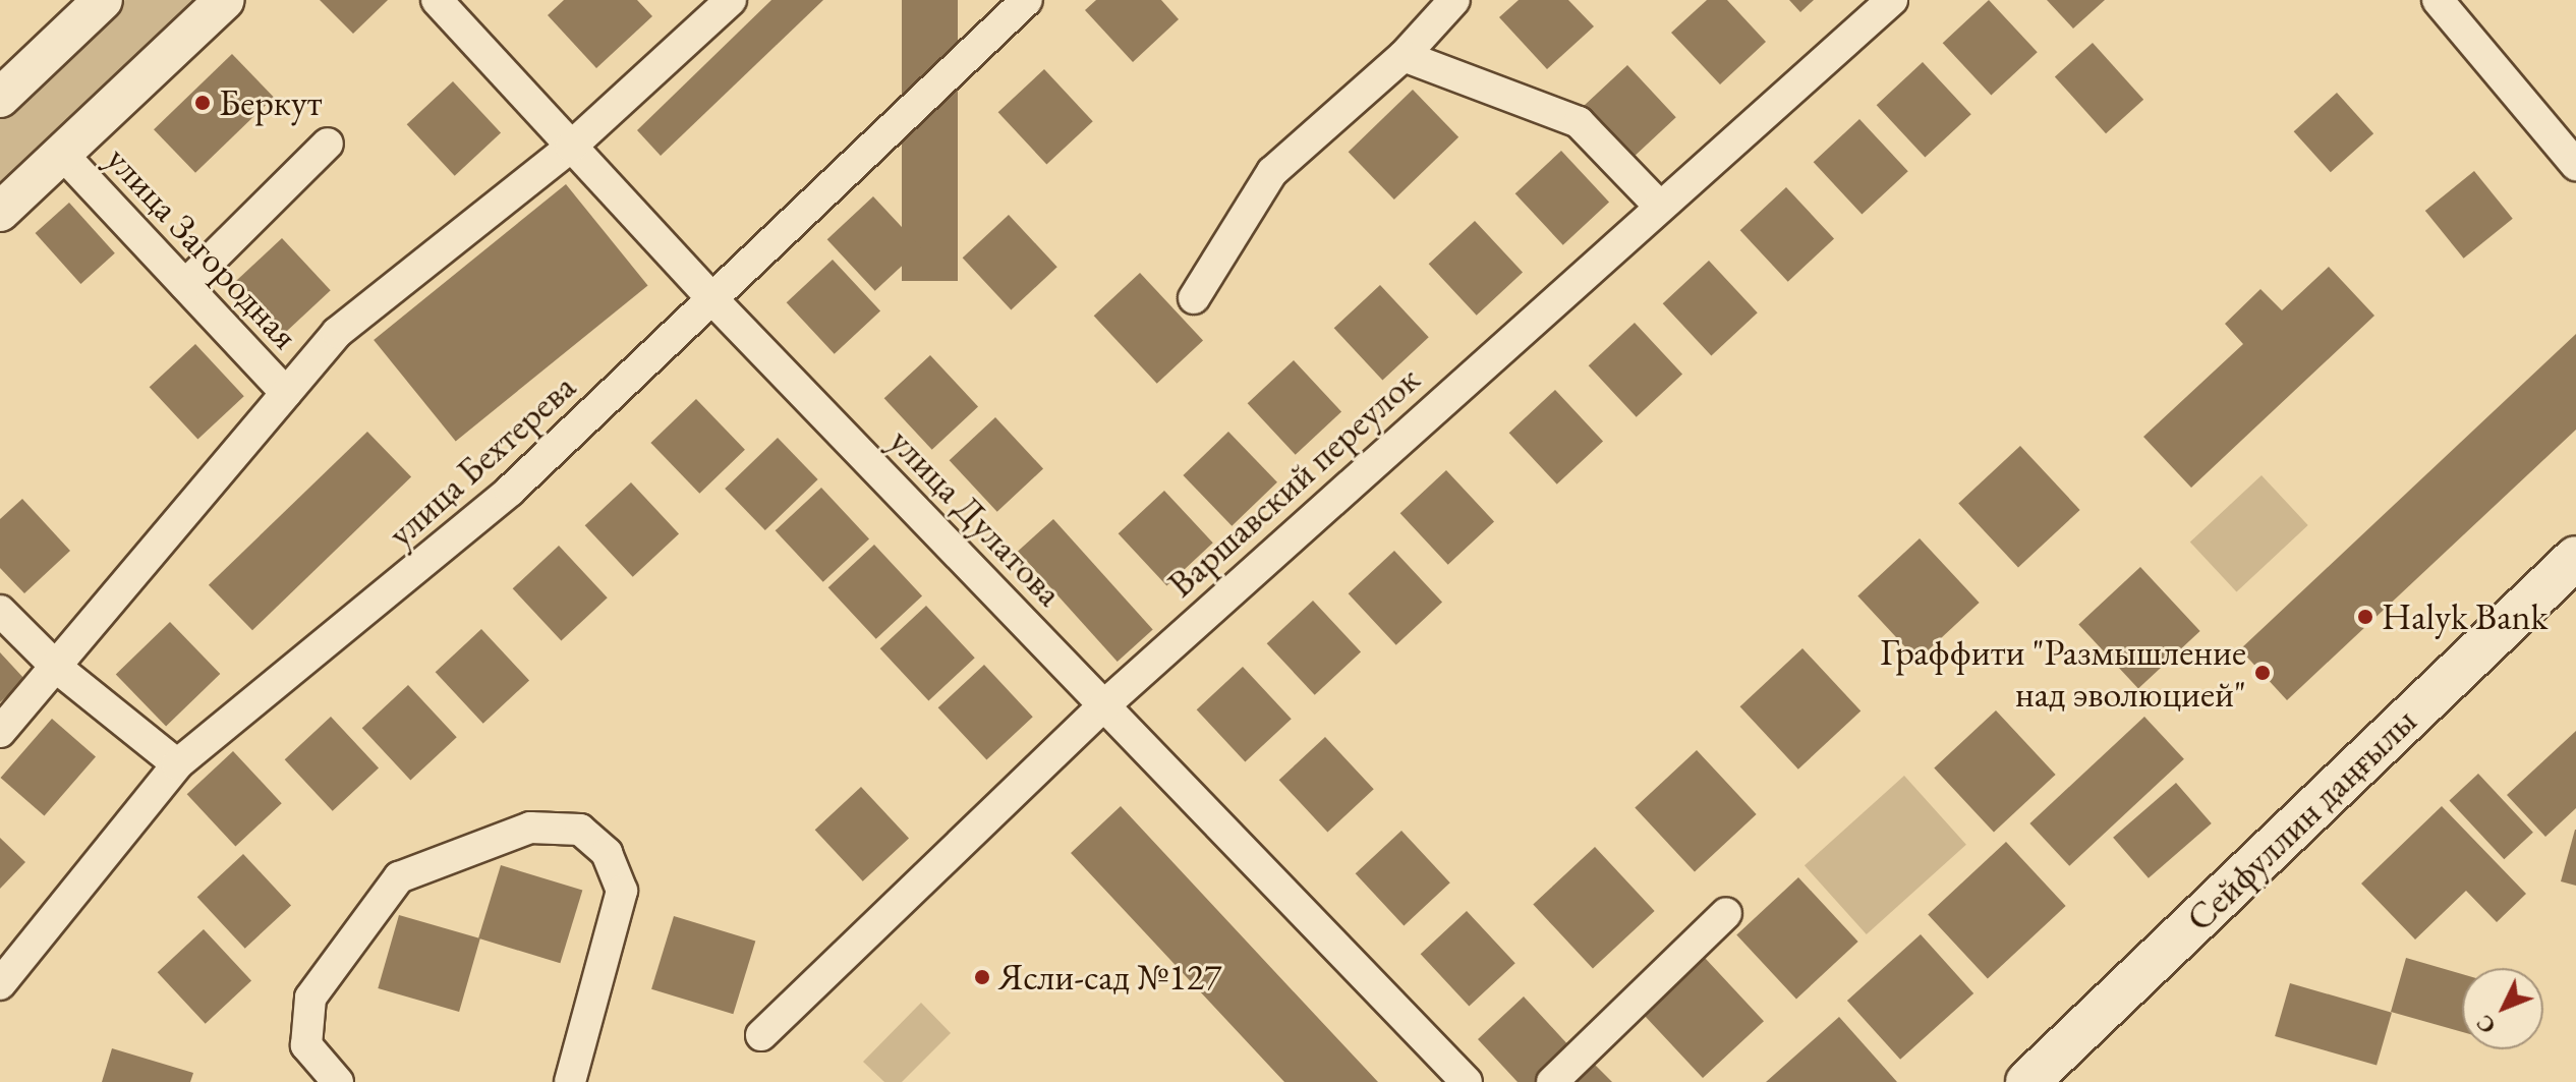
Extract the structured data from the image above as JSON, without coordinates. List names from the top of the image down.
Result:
{
  "streets": {
    "main road": ["Сейфуллин даңғылы"],
    "street": [
      "улица Загородная",
      "улица Бехтерева",
      "Варшавский переулок",
      "улица Дулатова"
    ]
  },
  "crossings": [
    ["улица Бехтерева", "улица Дулатова"],
    ["Варшавский переулок", "улица Дулатова"]
  ],
  "places": [
    "Беркут",
    "Halyk Bank",
    "Граффити \"Размышление над эволюцией\"",
    "Ясли-сад №127"
  ],
  "north": "bottom left"
}
